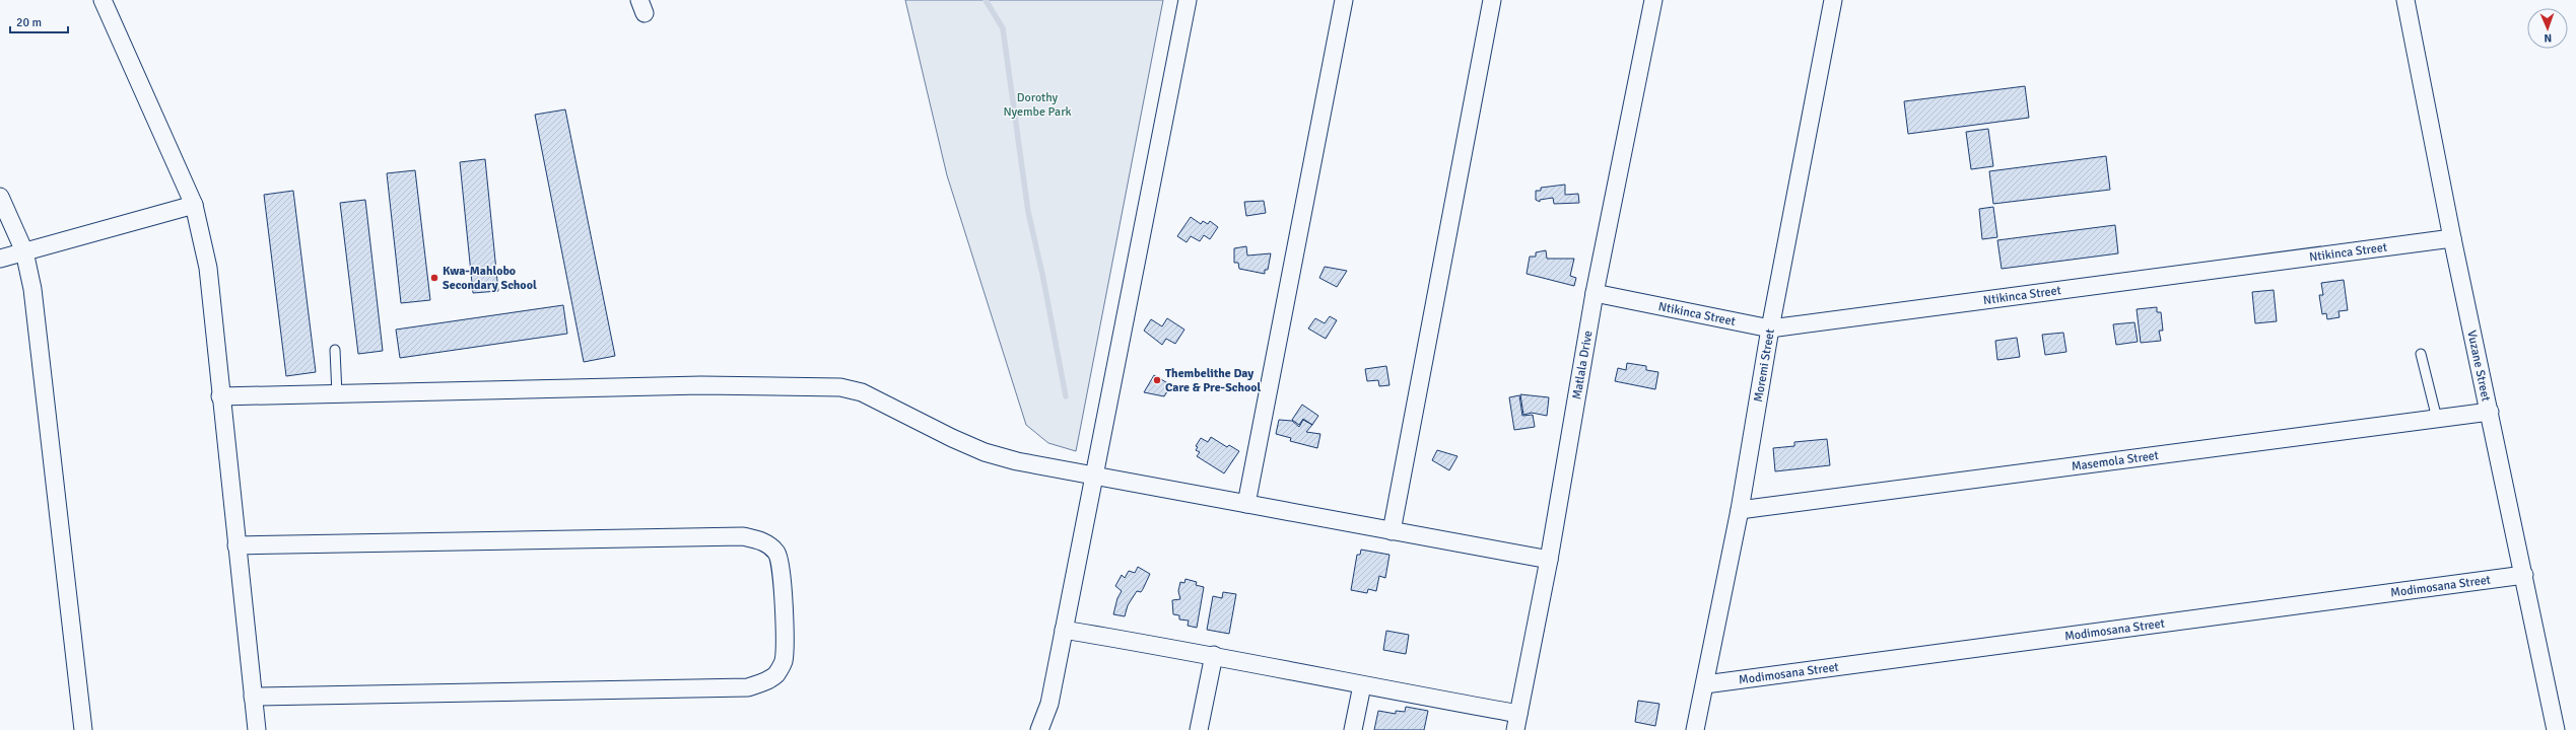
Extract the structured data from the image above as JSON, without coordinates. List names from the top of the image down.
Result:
{
  "streets": {
    "street": [
      "Ntikinca Street",
      "Matlala Drive",
      "Moremi Street",
      "Vuzane Street",
      "Masemola Street",
      "Modimosana Street"
    ]
  },
  "crossings": [
    ["Ntikinca Street", "Matlala Drive"],
    ["Ntikinca Street", "Moremi Street"],
    ["Ntikinca Street", "Vuzane Street"],
    ["Moremi Street", "Masemola Street"],
    ["Moremi Street", "Modimosana Street"],
    ["Vuzane Street", "Masemola Street"],
    ["Vuzane Street", "Modimosana Street"]
  ],
  "parks": ["Dorothy Nyembe Park"],
  "places": ["Kwa-Mahlobo Secondary School", "Thembelithe Day Care & Pre-School"],
  "scale_bar": "20 m",
  "north": "bottom"
}
